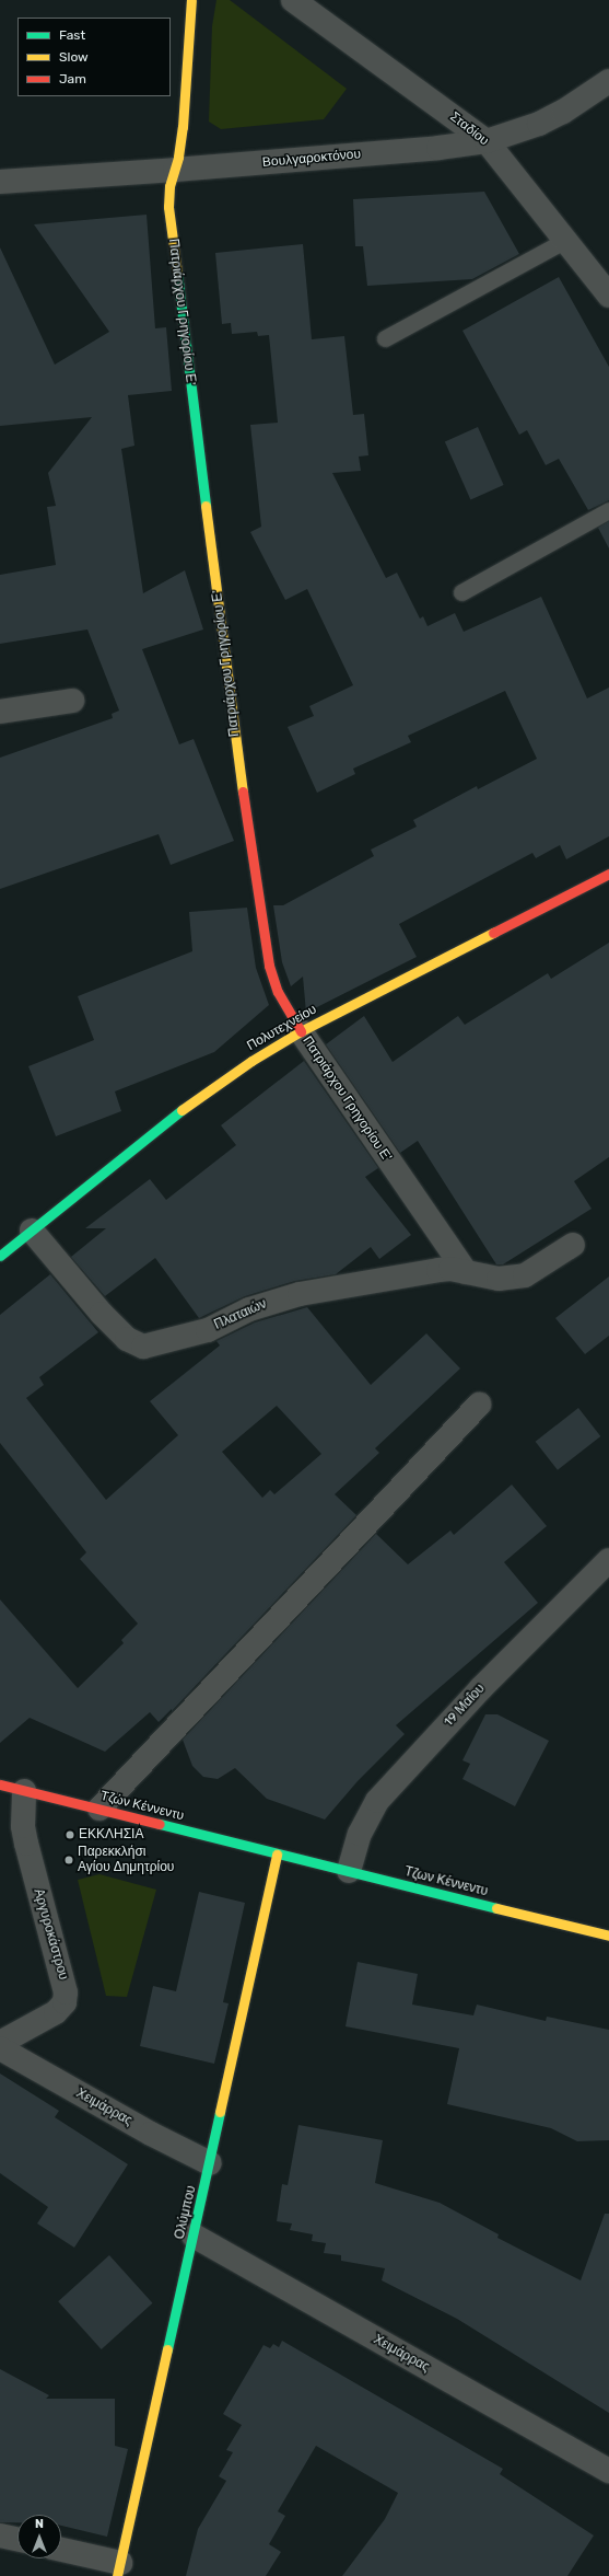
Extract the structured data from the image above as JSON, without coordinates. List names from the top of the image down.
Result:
{
  "streets": {
    "street": [
      "Σταδίου",
      "Βουλγαροκτόνου",
      "Πατριάρχου Γρηγορίου Ε'",
      "Πολυτεχνείου",
      "Πλαταιών",
      "19 Μαΐου",
      "Τζών Κέννεντυ",
      "Τζων Κέννεντυ",
      "Αργυροκάστρου",
      "Χειμάρρας",
      "Ολύμπου"
    ]
  },
  "crossings": [
    ["Σταδίου", "Βουλγαροκτόνου"],
    ["Βουλγαροκτόνου", "Πατριάρχου Γρηγορίου Ε'"],
    ["Πατριάρχου Γρηγορίου Ε'", "Πολυτεχνείου"],
    ["Πατριάρχου Γρηγορίου Ε'", "Πλαταιών"],
    ["Πολυτεχνείου", "Πλαταιών"],
    ["19 Μαΐου", "Τζων Κέννεντυ"],
    ["Τζών Κέννεντυ", "Τζων Κέννεντυ"],
    ["Τζών Κέννεντυ", "Αργυροκάστρου"],
    ["Τζών Κέννεντυ", "Ολύμπου"],
    ["Τζων Κέννεντυ", "Ολύμπου"],
    ["Χειμάρρας", "Ολύμπου"]
  ],
  "places": ["ΕΚΚΛΗΣΙΑ", "Παρεκκλήσι Αγίου Δημητρίου"],
  "legend": ["Fast", "Slow", "Jam"],
  "north": "top"
}
